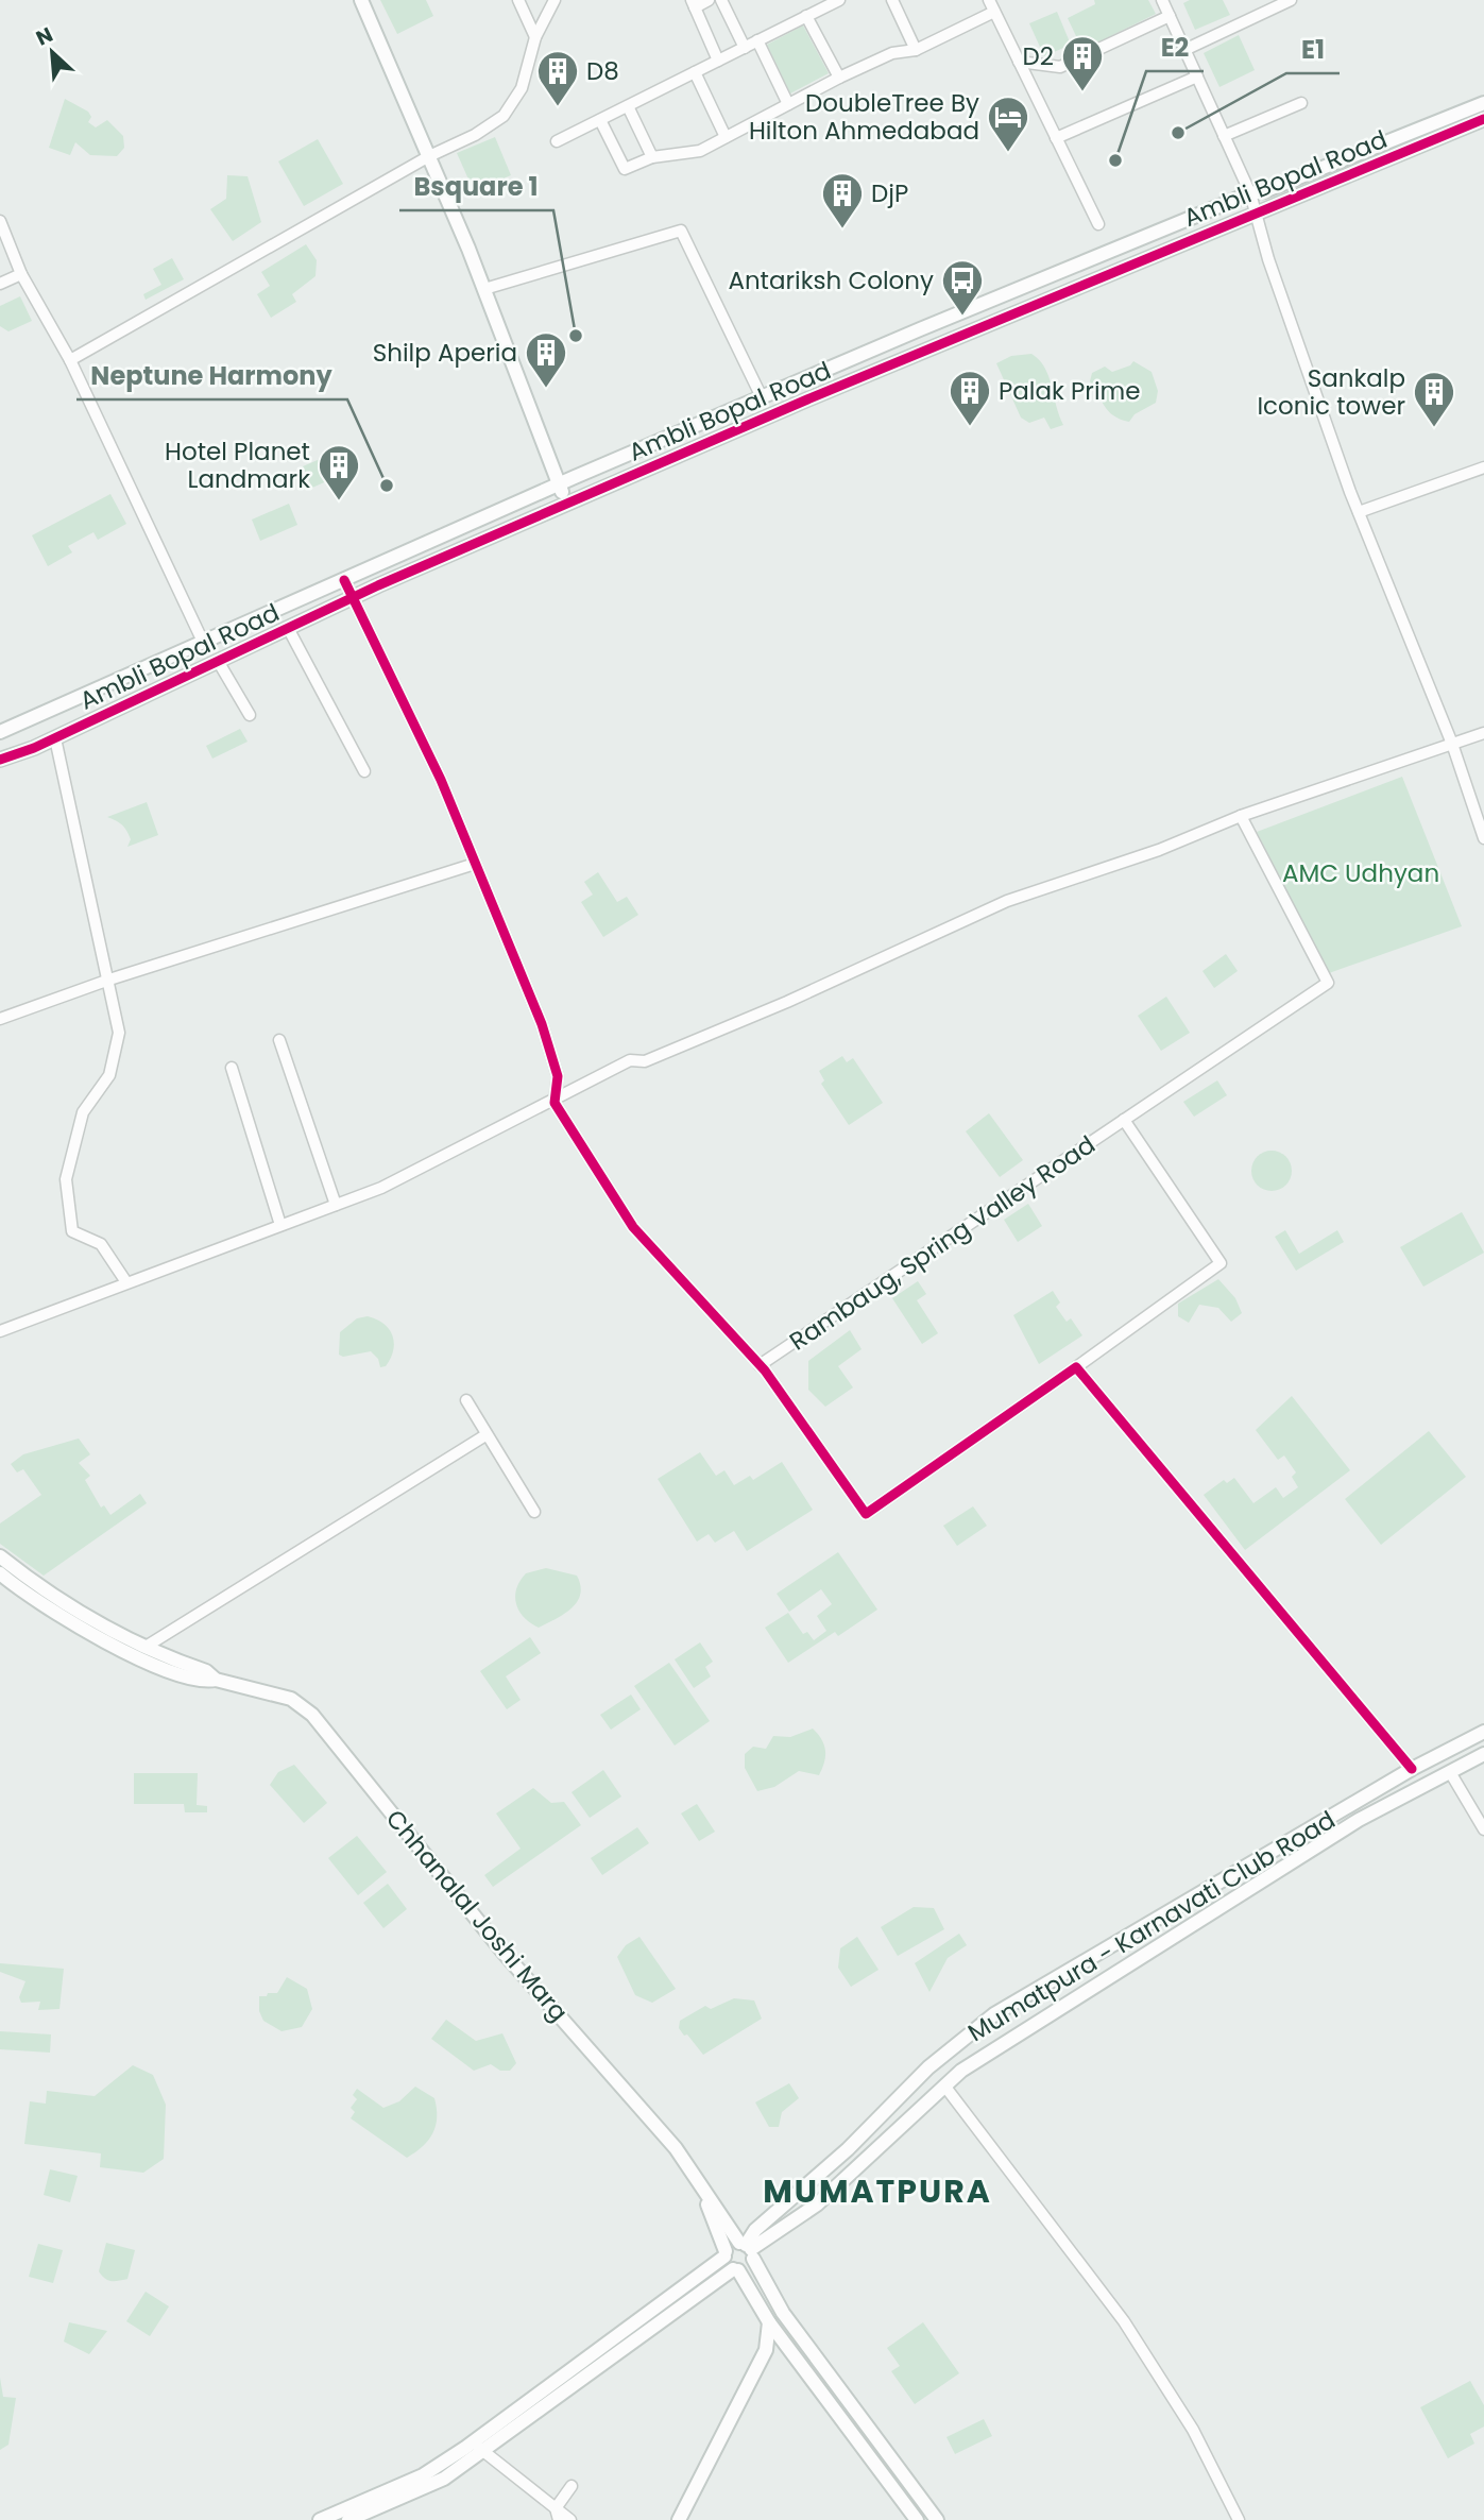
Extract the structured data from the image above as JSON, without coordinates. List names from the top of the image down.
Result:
{
  "streets": {
    "street": [
      "Ambli Bopal Road",
      "Rambaug, Spring Valley Road",
      "Chhanalal Joshi Marg",
      "Mumatpura - Karnavati Club Road"
    ]
  },
  "crossings": [
    ["Chhanalal Joshi Marg", "Mumatpura - Karnavati Club Road"]
  ],
  "districts": ["MUMATPURA"],
  "parks": ["AMC Udhyan"],
  "places": {
    "building": [
      "D2",
      "D8",
      "DjP",
      "Shilp Aperia",
      "Palak Prime",
      "Sankalp Iconic tower",
      "Hotel Planet Landmark"
    ],
    "other": [
      "E1",
      "E2",
      "Bsquare 1",
      "Neptune Harmony"
    ],
    "hotel": ["DoubleTree By Hilton Ahmedabad"],
    "bus stop": ["Antariksh Colony"]
  },
  "north": "top left"
}
